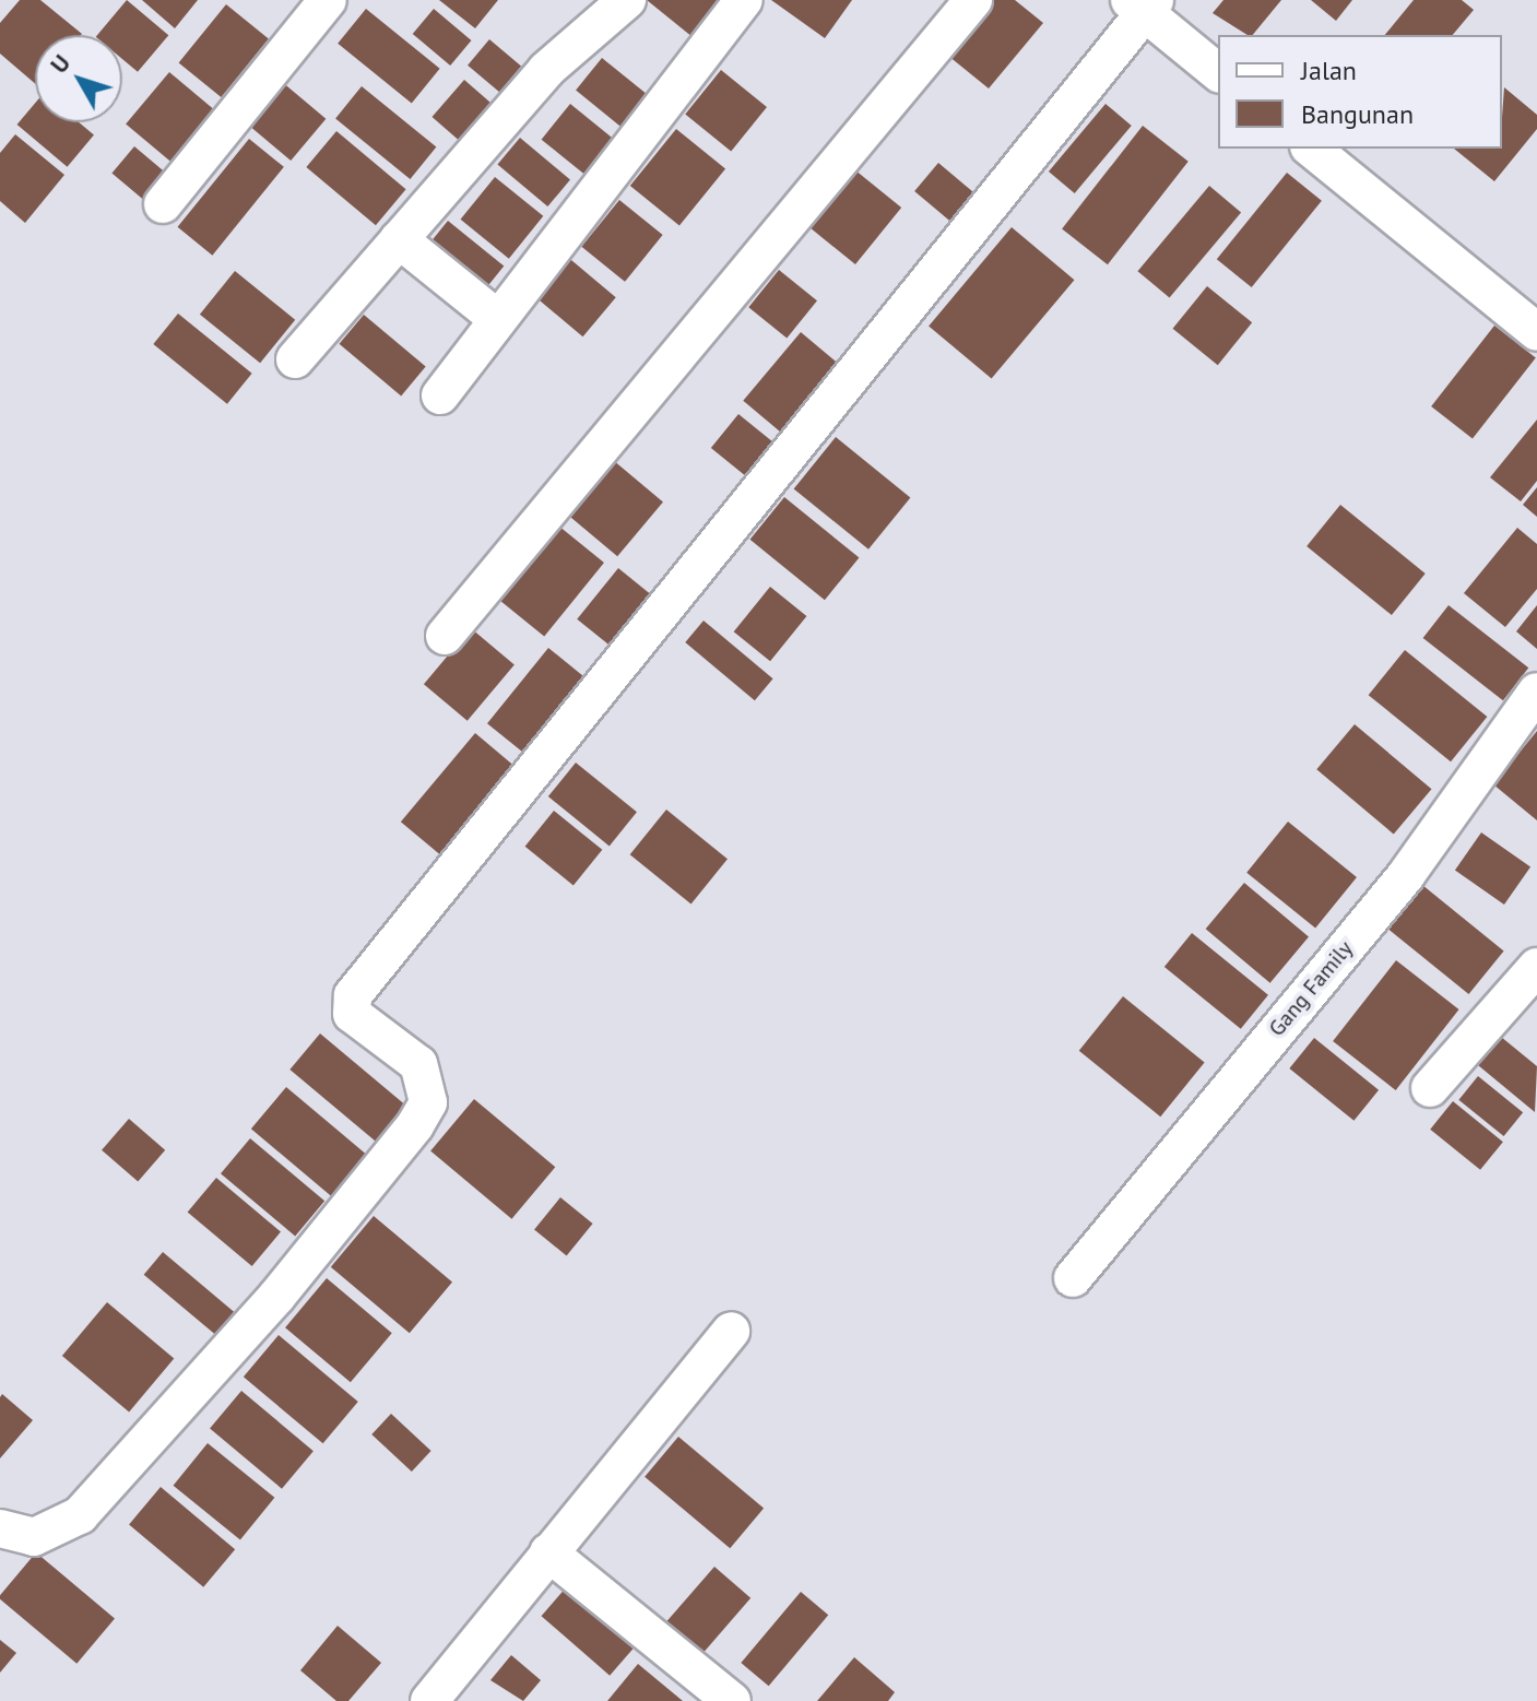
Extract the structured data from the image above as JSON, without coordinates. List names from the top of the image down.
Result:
{
  "streets": {
    "street": ["Gang Family"]
  },
  "legend": ["Jalan", "Bangunan"],
  "north": "top left"
}
